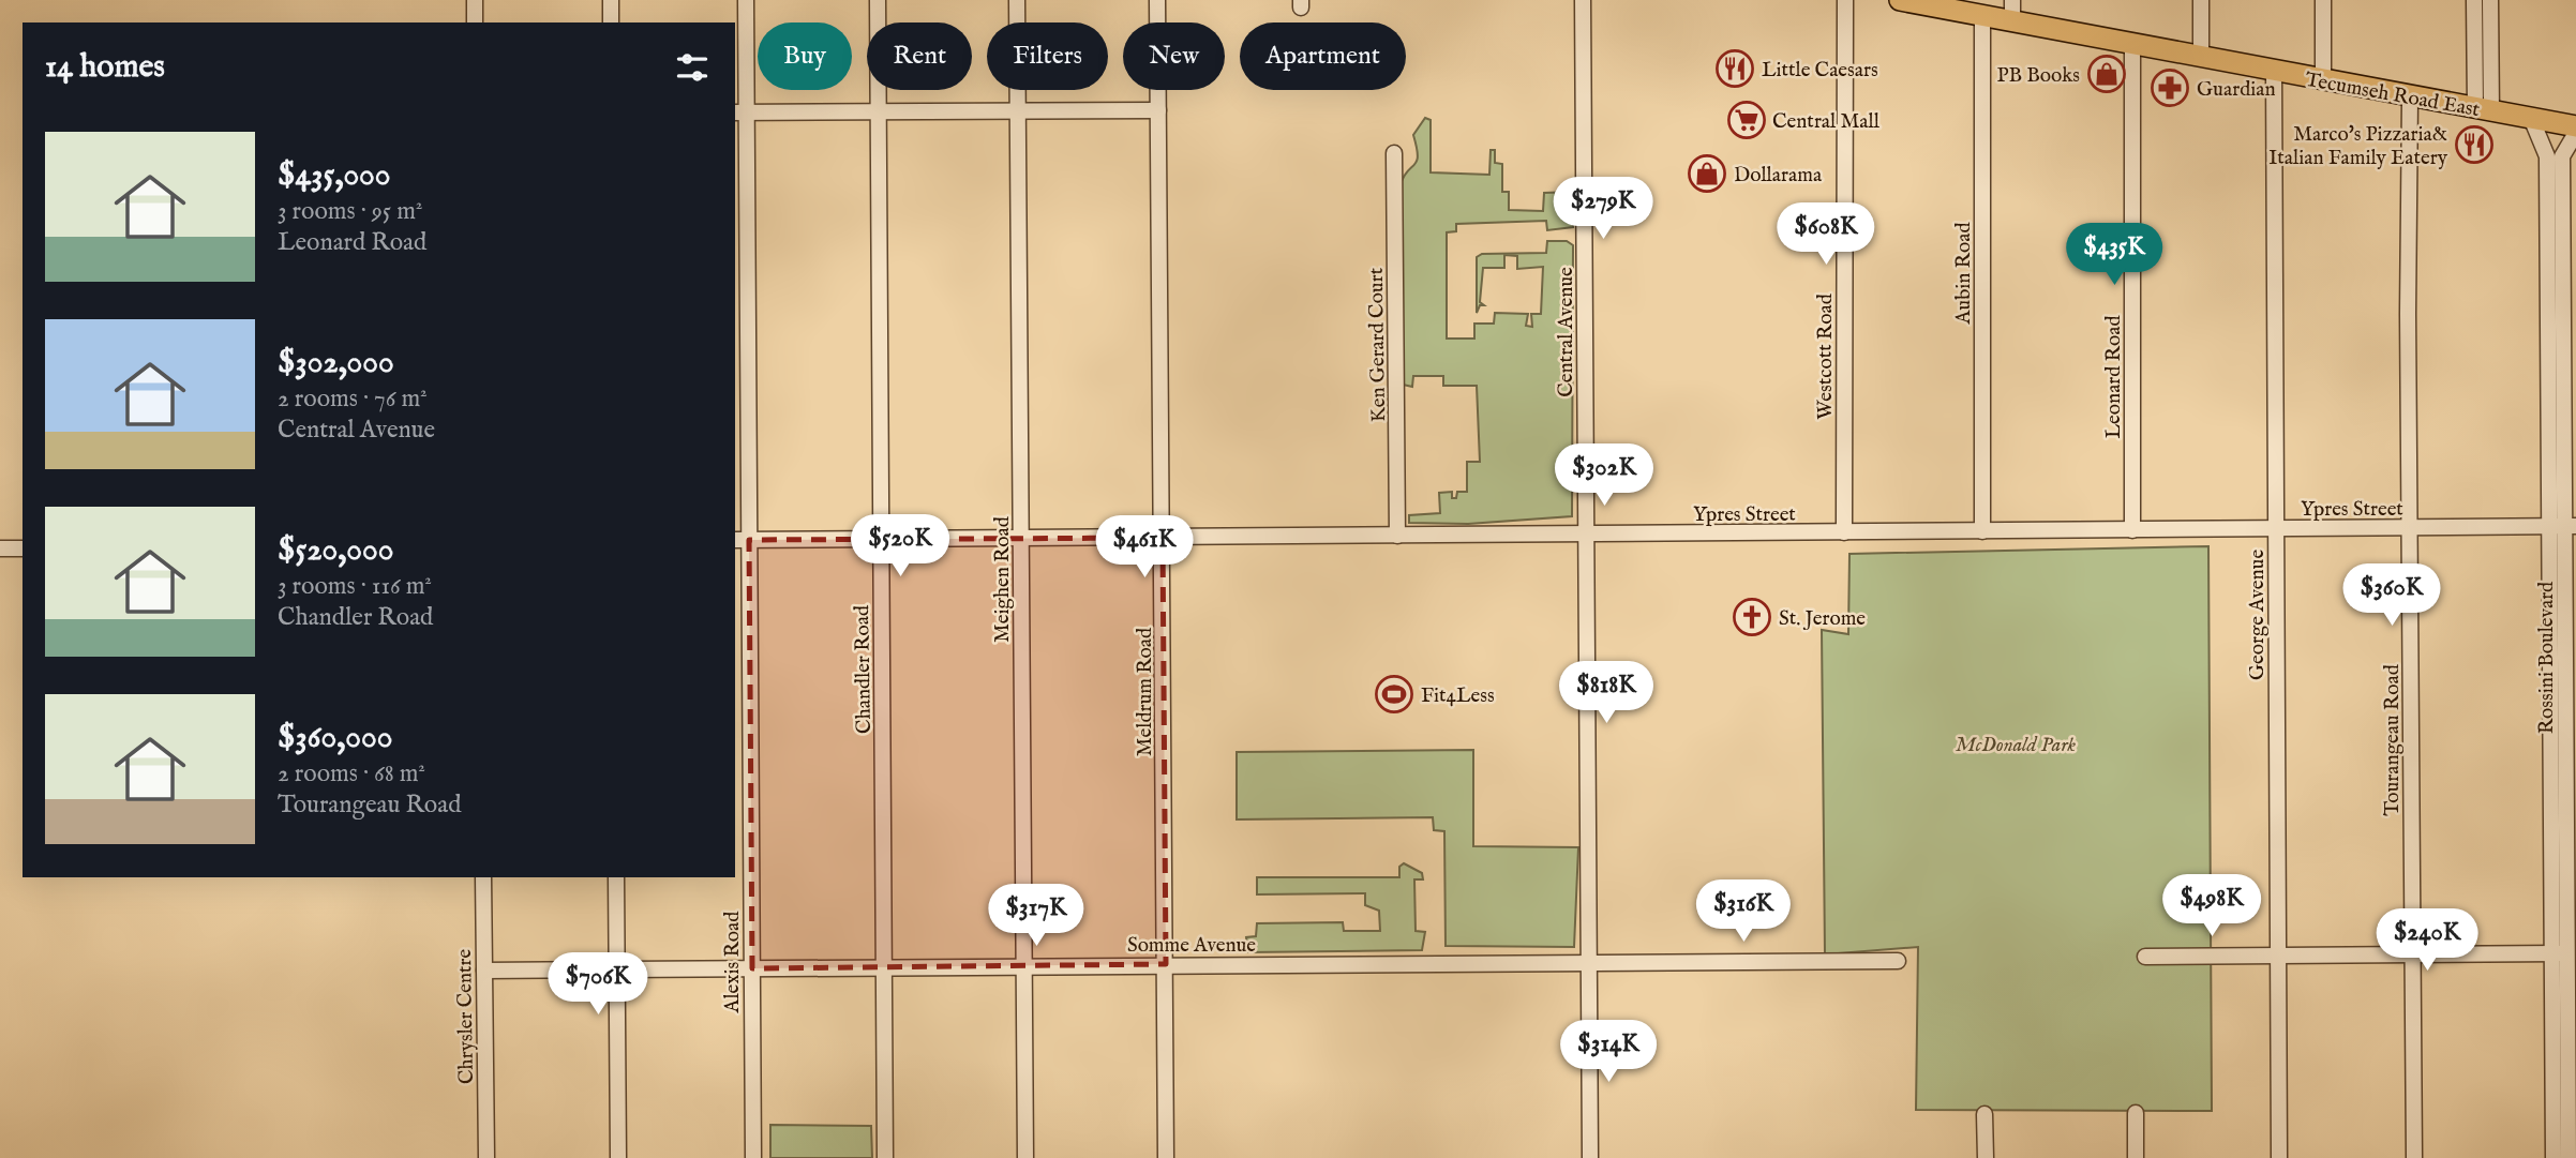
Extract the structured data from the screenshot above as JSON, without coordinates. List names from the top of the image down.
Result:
{
  "streets": {
    "main road": ["Tecumseh Road East"],
    "street": [
      "Aubin Road",
      "Central Avenue",
      "Ken Gerard Court",
      "Westcott Road",
      "Leonard Road",
      "Ypres Street",
      "Meighen Road",
      "George Avenue",
      "Rossini Boulevard",
      "Chandler Road",
      "Meldrum Road",
      "Tourangeau Road",
      "Somme Avenue",
      "Alexis Road",
      "Chrysler Centre"
    ]
  },
  "crossings": [
    ["Tecumseh Road East", "Aubin Road"],
    ["Tecumseh Road East", "Leonard Road"],
    ["Tecumseh Road East", "George Avenue"],
    ["Tecumseh Road East", "Rossini Boulevard"],
    ["Tecumseh Road East", "Tourangeau Road"],
    ["Aubin Road", "Ypres Street"],
    ["Central Avenue", "Ypres Street"],
    ["Central Avenue", "Somme Avenue"],
    ["Ken Gerard Court", "Ypres Street"],
    ["Westcott Road", "Ypres Street"],
    ["Leonard Road", "Ypres Street"],
    ["Ypres Street", "Meighen Road"],
    ["Ypres Street", "George Avenue"],
    ["Ypres Street", "Rossini Boulevard"],
    ["Ypres Street", "Chandler Road"],
    ["Ypres Street", "Meldrum Road"],
    ["Ypres Street", "Tourangeau Road"],
    ["Ypres Street", "Alexis Road"],
    ["Meighen Road", "Somme Avenue"],
    ["Chandler Road", "Somme Avenue"],
    ["Meldrum Road", "Somme Avenue"],
    ["Somme Avenue", "Alexis Road"],
    ["Somme Avenue", "Chrysler Centre"]
  ],
  "parks": ["McDonald Park"],
  "places": {
    "restaurant": ["Little Caesars", "Marco's Pizzaria& Italian Family Eatery"],
    "shop": ["PB Books", "Dollarama"],
    "pharmacy": ["Guardian"],
    "supermarket": ["Central Mall"],
    "church": ["St. Jerome"],
    "sports": ["Fit4Less"]
  },
  "page": {
    "chip": [
      "Buy",
      "Rent",
      "Filters",
      "New",
      "Apartment"
    ],
    "heading": "14 homes",
    "list": [
      {
        "name": "$435,000",
        "note": "3 rooms · 95 m² · Leonard Road"
      },
      {
        "name": "$302,000",
        "note": "2 rooms · 76 m² · Central Avenue"
      },
      {
        "name": "$520,000",
        "note": "3 rooms · 116 m² · Chandler Road"
      },
      {
        "name": "$360,000",
        "note": "2 rooms · 68 m² · Tourangeau Road"
      }
    ],
    "price": [
      "$279K",
      "$608K",
      "$435K",
      "$302K",
      "$520K",
      "$461K",
      "$360K",
      "$818K",
      "$498K",
      "$316K",
      "$317K",
      "$240K",
      "$706K",
      "$314K"
    ]
  }
}
